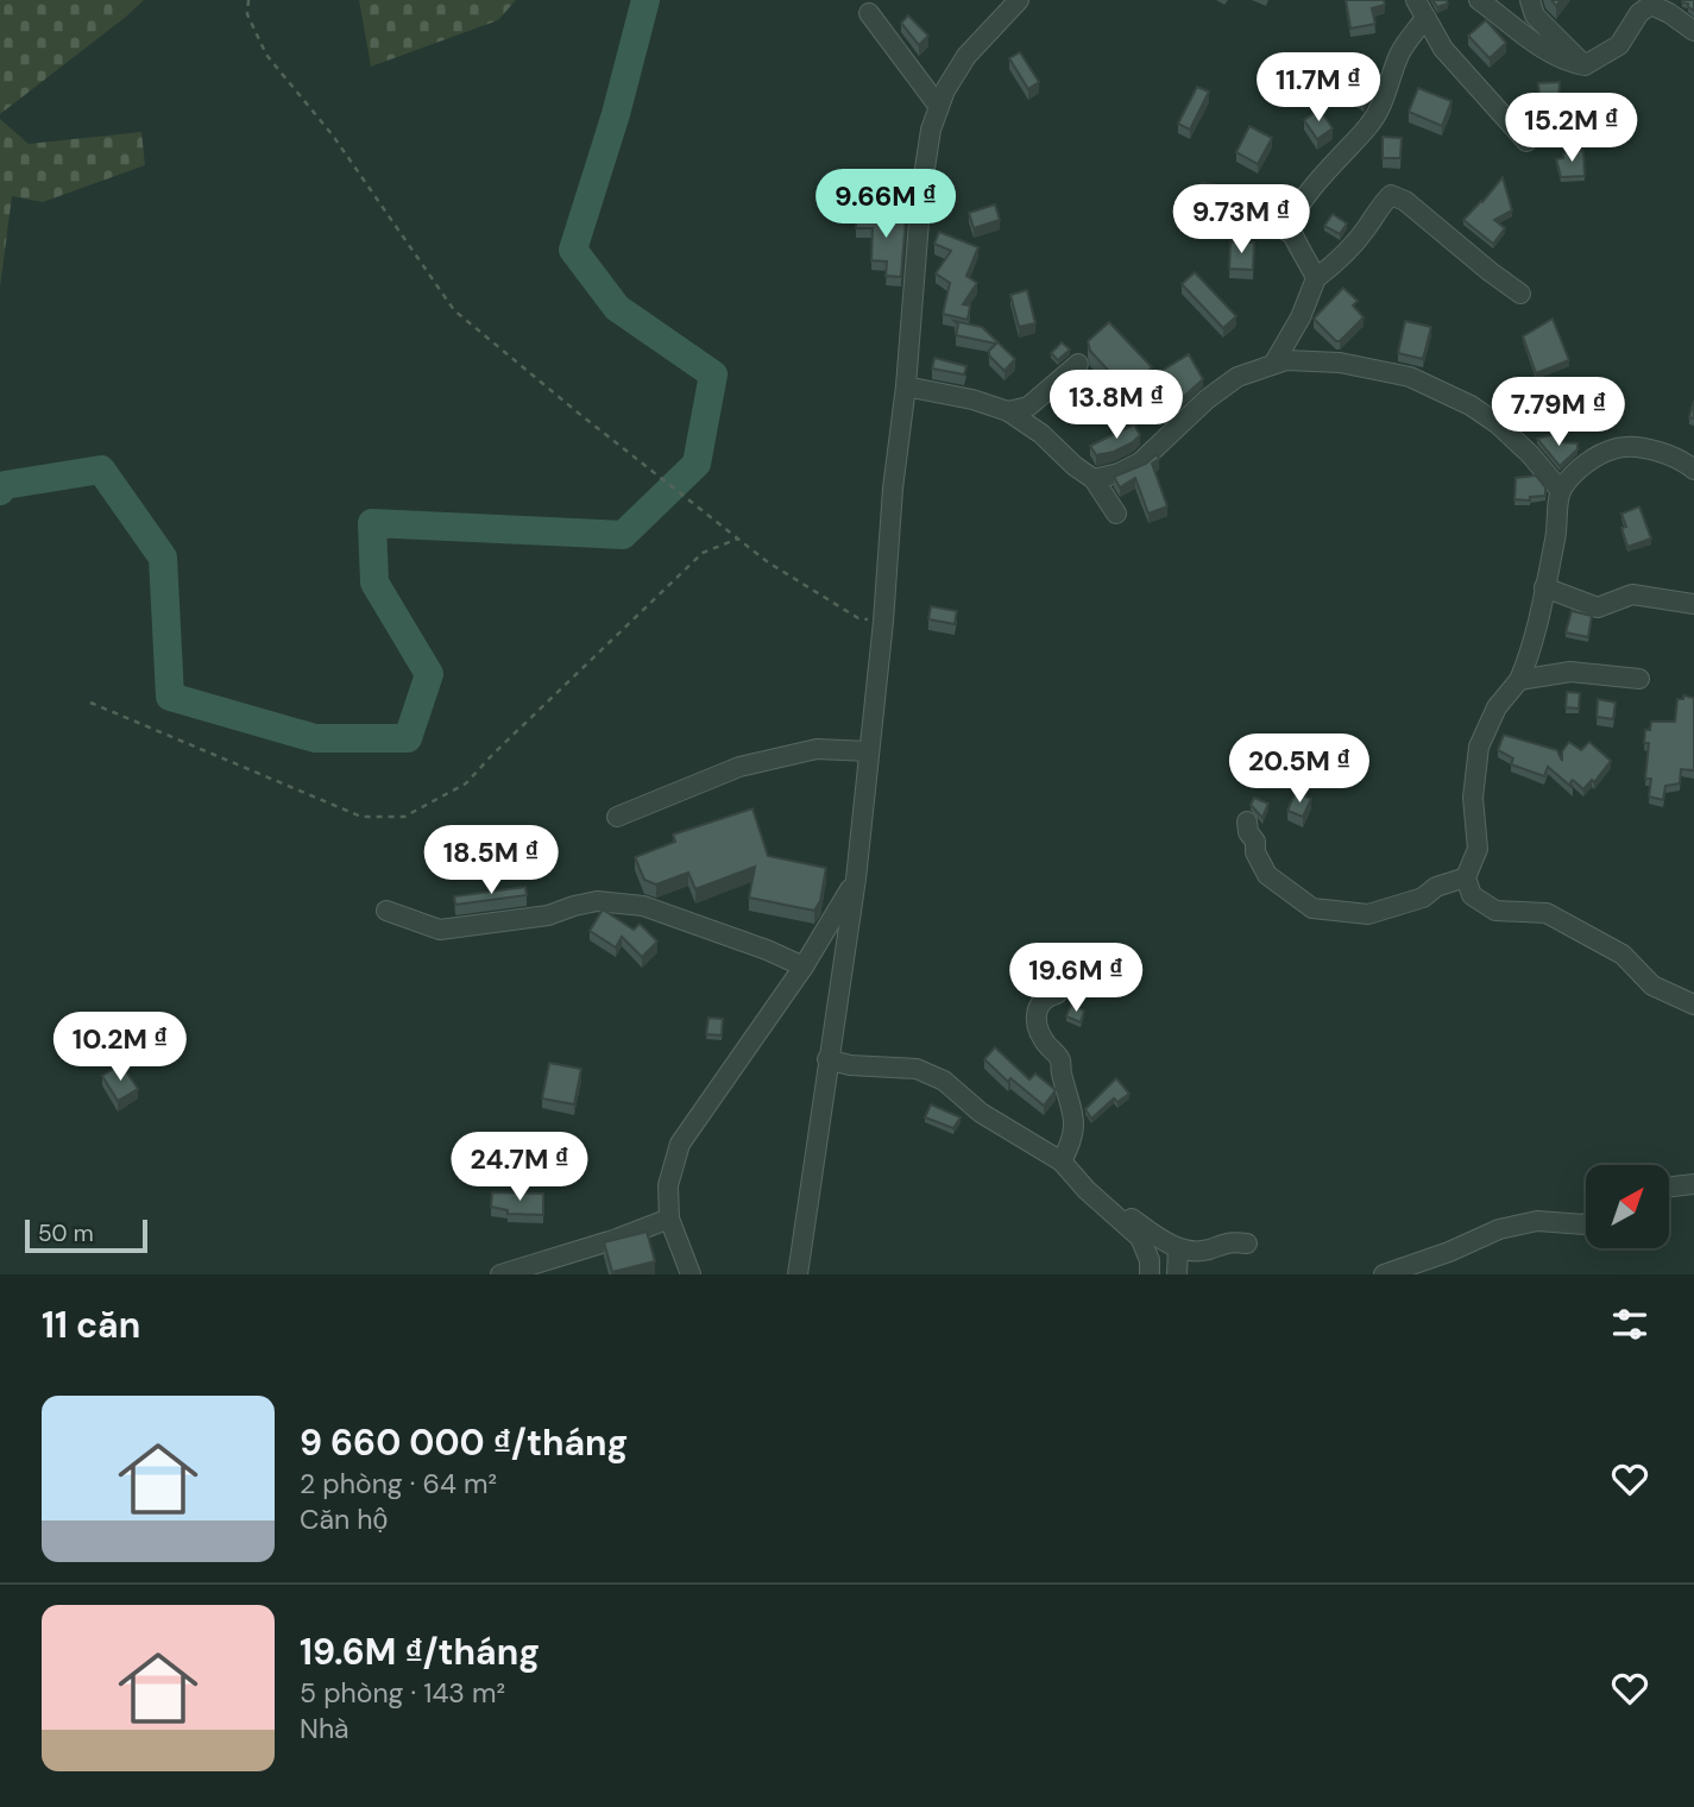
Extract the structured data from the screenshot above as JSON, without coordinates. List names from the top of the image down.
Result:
{
  "scale_bar": "50 m",
  "north": "top right",
  "page": {
    "price": [
      "11.7M ₫",
      "15.2M ₫",
      "9.66M ₫",
      "9.73M ₫",
      "13.8M ₫",
      "7.79M ₫",
      "20.5M ₫",
      "18.5M ₫",
      "19.6M ₫",
      "10.2M ₫",
      "24.7M ₫"
    ],
    "scale": "50 m",
    "heading": "11 căn",
    "list": [
      {
        "name": "9 660 000 ₫/tháng",
        "note": "2 phòng · 64 m² · Căn hộ"
      },
      {
        "name": "19.6M ₫/tháng",
        "note": "5 phòng · 143 m² · Nhà"
      }
    ]
  }
}
